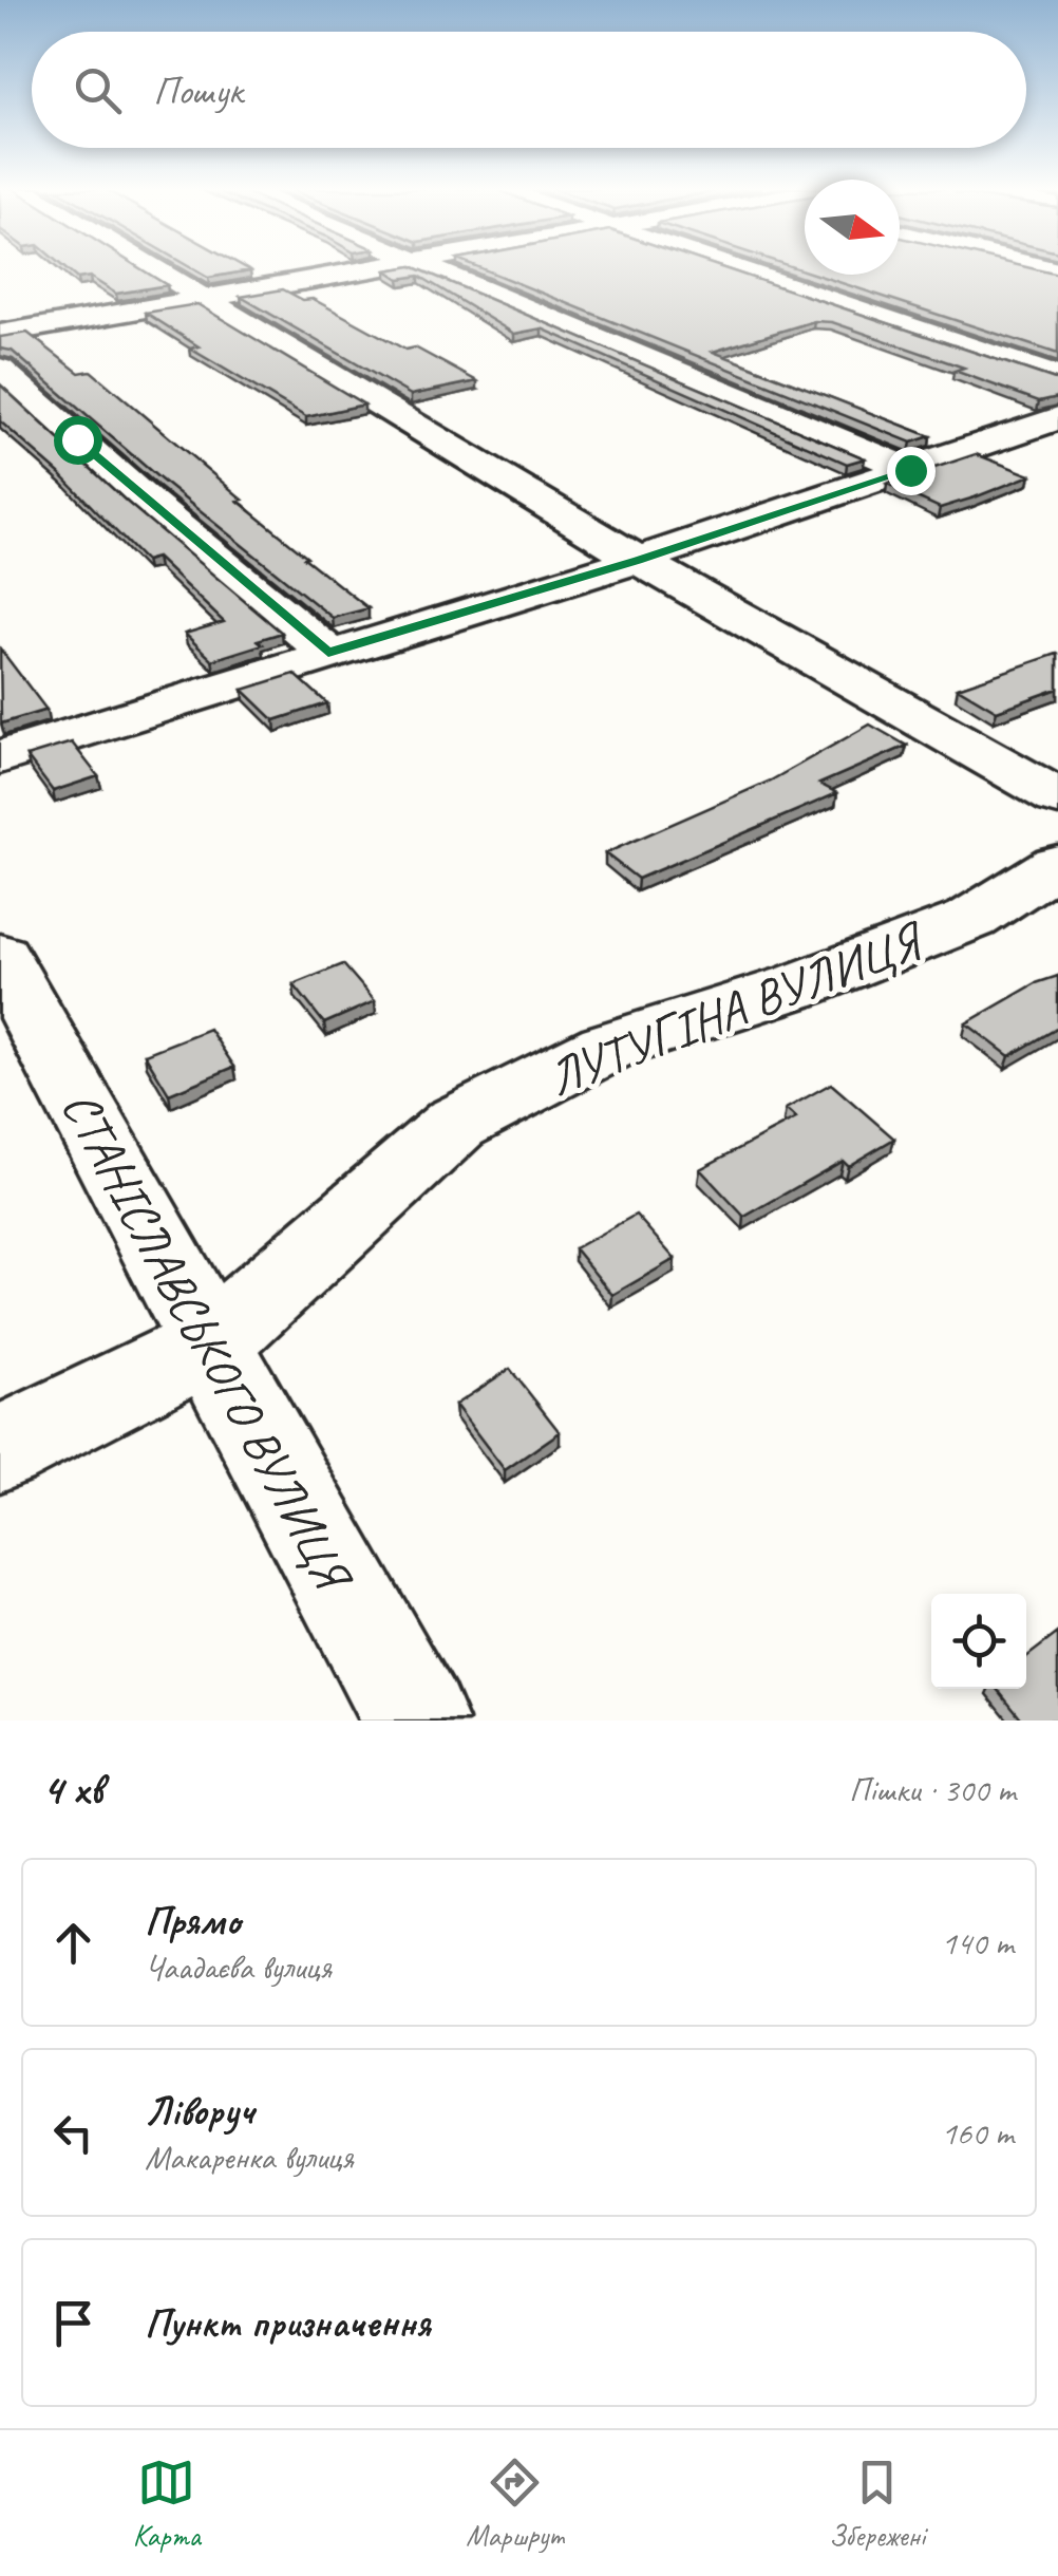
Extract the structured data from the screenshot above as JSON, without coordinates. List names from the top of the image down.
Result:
{
  "streets": {
    "street": ["ЛУТУГІНА ВУЛИЦЯ", "СТАНІСЛАВСЬКОГО ВУЛИЦЯ"]
  },
  "crossings": [
    ["ЛУТУГІНА ВУЛИЦЯ", "СТАНІСЛАВСЬКОГО ВУЛИЦЯ"]
  ],
  "north": "right",
  "page": {
    "search": "Пошук",
    "heading": ["4 хв", "Пішки · 300 m"],
    "list": [
      ["Прямо", "Чаадаєва вулиця", "140 m"],
      ["Ліворуч", "Макаренка вулиця", "160 m"],
      "Пункт призначення"
    ],
    "nav": ["Карта", "Маршрут", "Збережені"]
  }
}
